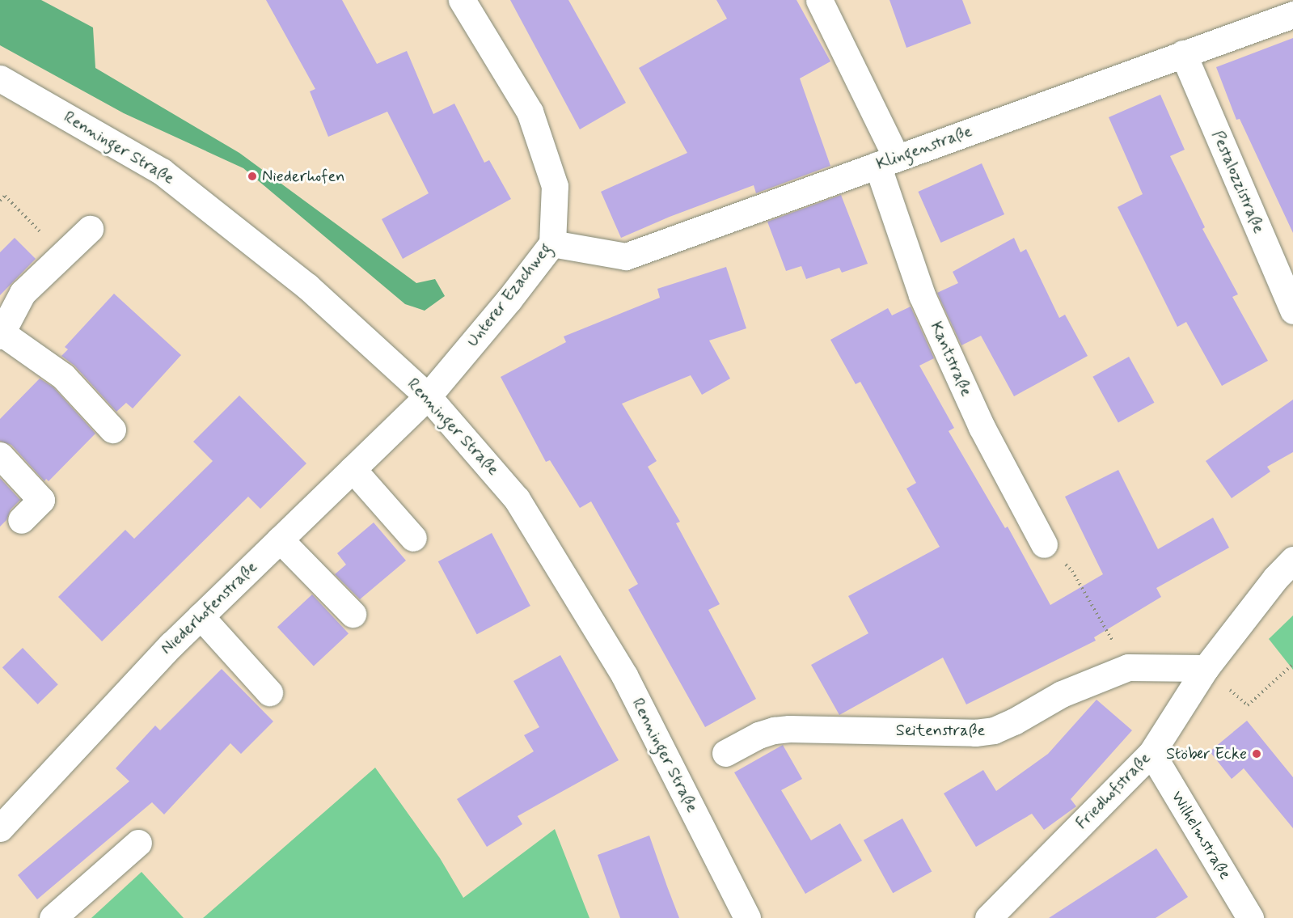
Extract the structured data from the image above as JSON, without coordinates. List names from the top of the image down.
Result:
{
  "streets": {
    "street": [
      "Renninger Straße",
      "Klingenstraße",
      "Pestalozzistraße",
      "Unterer Ezachweg",
      "Kantstraße",
      "Niederhofenstraße",
      "Seitenstraße",
      "Friedhofstraße",
      "Wilhelmstraße"
    ]
  },
  "crossings": [
    ["Renninger Straße", "Unterer Ezachweg"],
    ["Renninger Straße", "Niederhofenstraße"],
    ["Klingenstraße", "Pestalozzistraße"],
    ["Klingenstraße", "Unterer Ezachweg"],
    ["Klingenstraße", "Kantstraße"],
    ["Unterer Ezachweg", "Niederhofenstraße"],
    ["Seitenstraße", "Friedhofstraße"],
    ["Friedhofstraße", "Wilhelmstraße"]
  ],
  "places": ["Niederhofen", "Stöber Ecke"]
}
